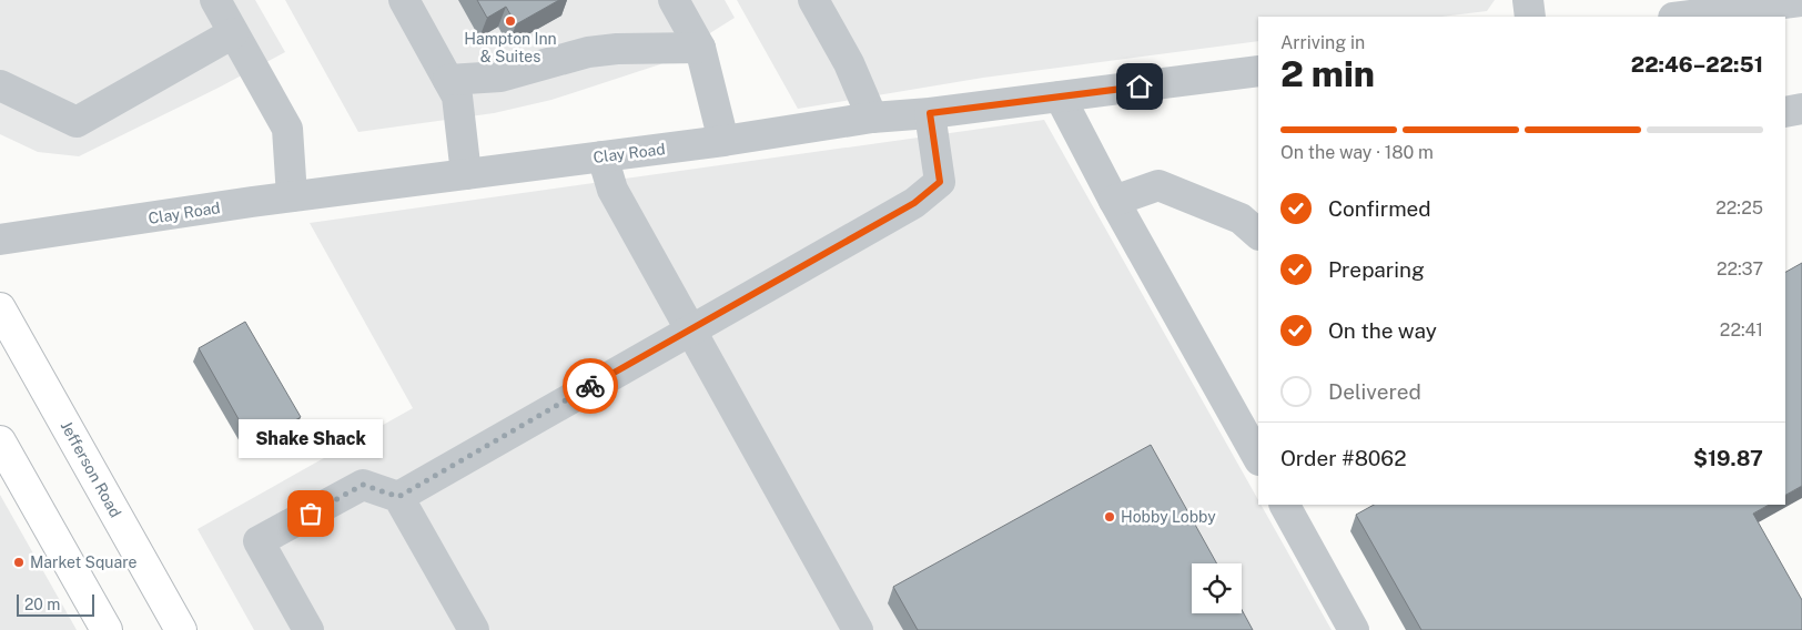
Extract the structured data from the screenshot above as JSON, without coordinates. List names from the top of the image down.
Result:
{
  "streets": {
    "main road": ["Jefferson Road"],
    "street": ["Clay Road"]
  },
  "places": [
    "Hampton Inn & Suites",
    "Shake Shack",
    "Hobby Lobby",
    "Market Square"
  ],
  "scale_bar": "20 m",
  "page": {
    "heading": ["2 min", "Arriving in", "22:46–22:51"],
    "panel": ["Order #8062", "$19.87"],
    "bar": "On the way · 180 m",
    "list": [
      ["Confirmed", "22:25"],
      ["Preparing", "22:37"],
      ["On the way", "22:41"],
      "Delivered"
    ],
    "bubble": "Shake Shack",
    "scale": "20 m"
  }
}
